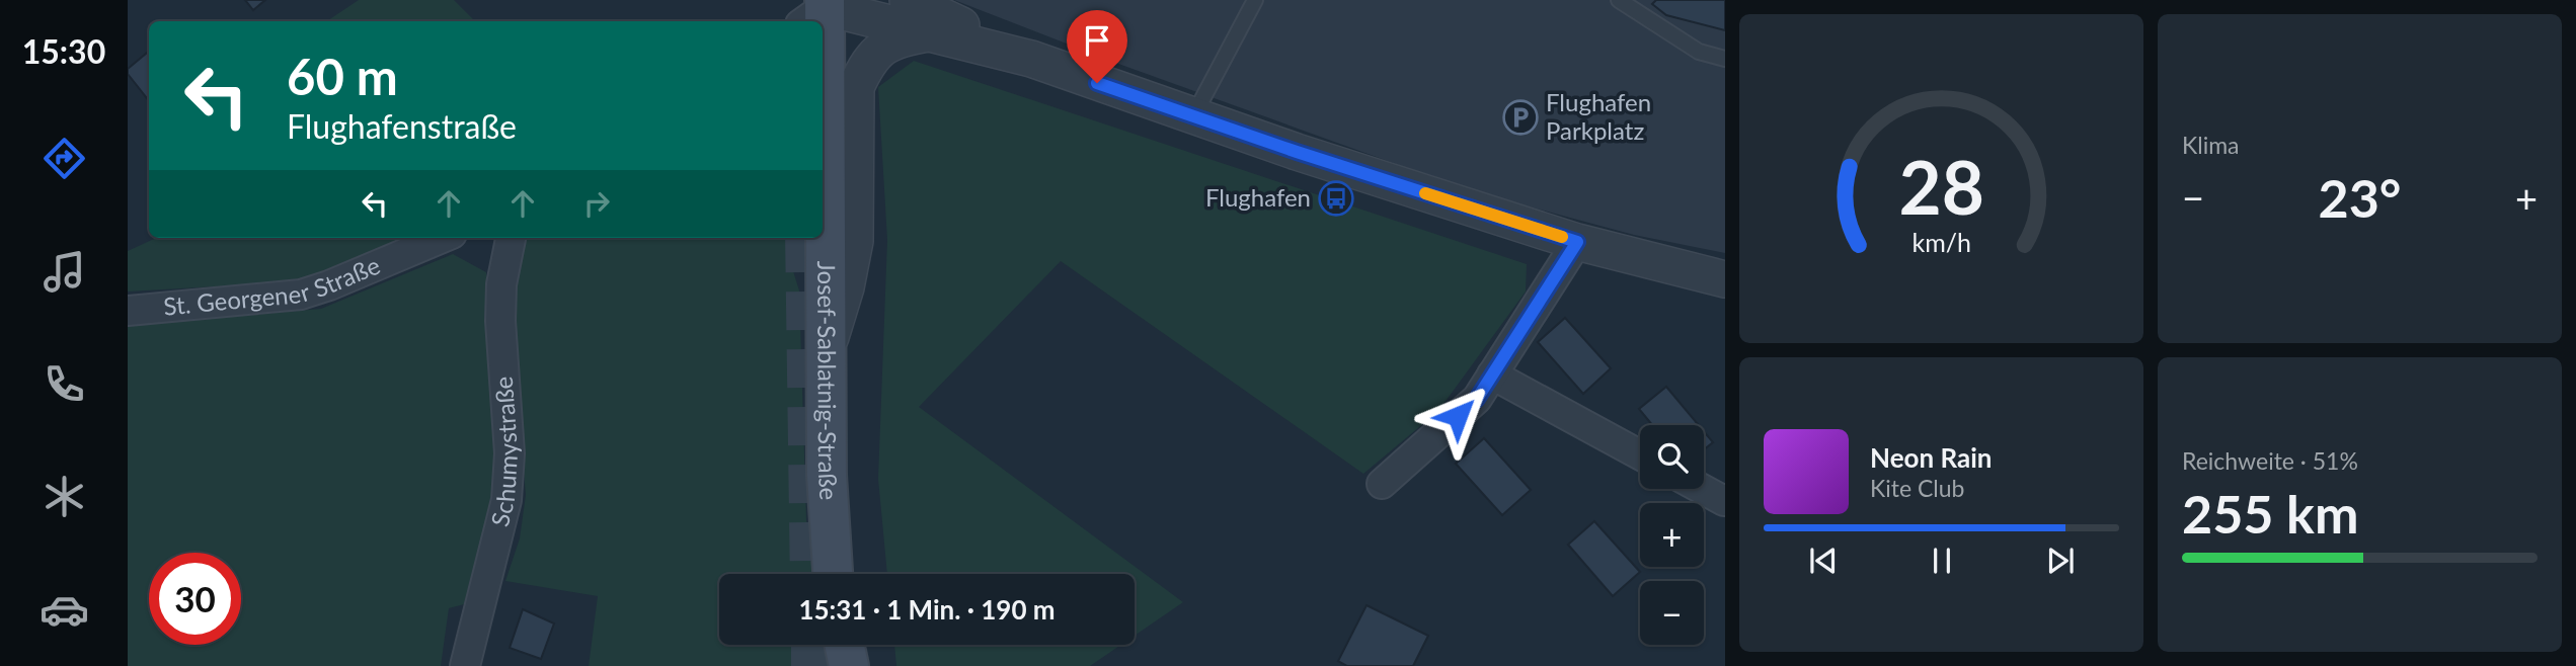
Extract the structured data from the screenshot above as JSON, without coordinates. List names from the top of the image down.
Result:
{
  "streets": {
    "main road": ["Josef-Sablatnig-Straße"],
    "street": ["St. Georgener Straße", "Schumystraße"]
  },
  "places": {
    "parking": ["Flughafen Parkplatz"],
    "bus stop": ["Flughafen"]
  },
  "page": {
    "tabs": "15:30",
    "tile": [
      "Klima",
      ["Reichweite · 51%", "255 km"]
    ],
    "turn": ["60 m", "Flughafenstraße"],
    "heat": ["−", "23°", "+"],
    "map_buttons": ["+", "−"],
    "song": ["Neon Rain", "Kite Club"],
    "limit": "30",
    "trip": "15:31 · 1 Min. · 190 m",
    "gauge": ["28", "km/h"]
  }
}
